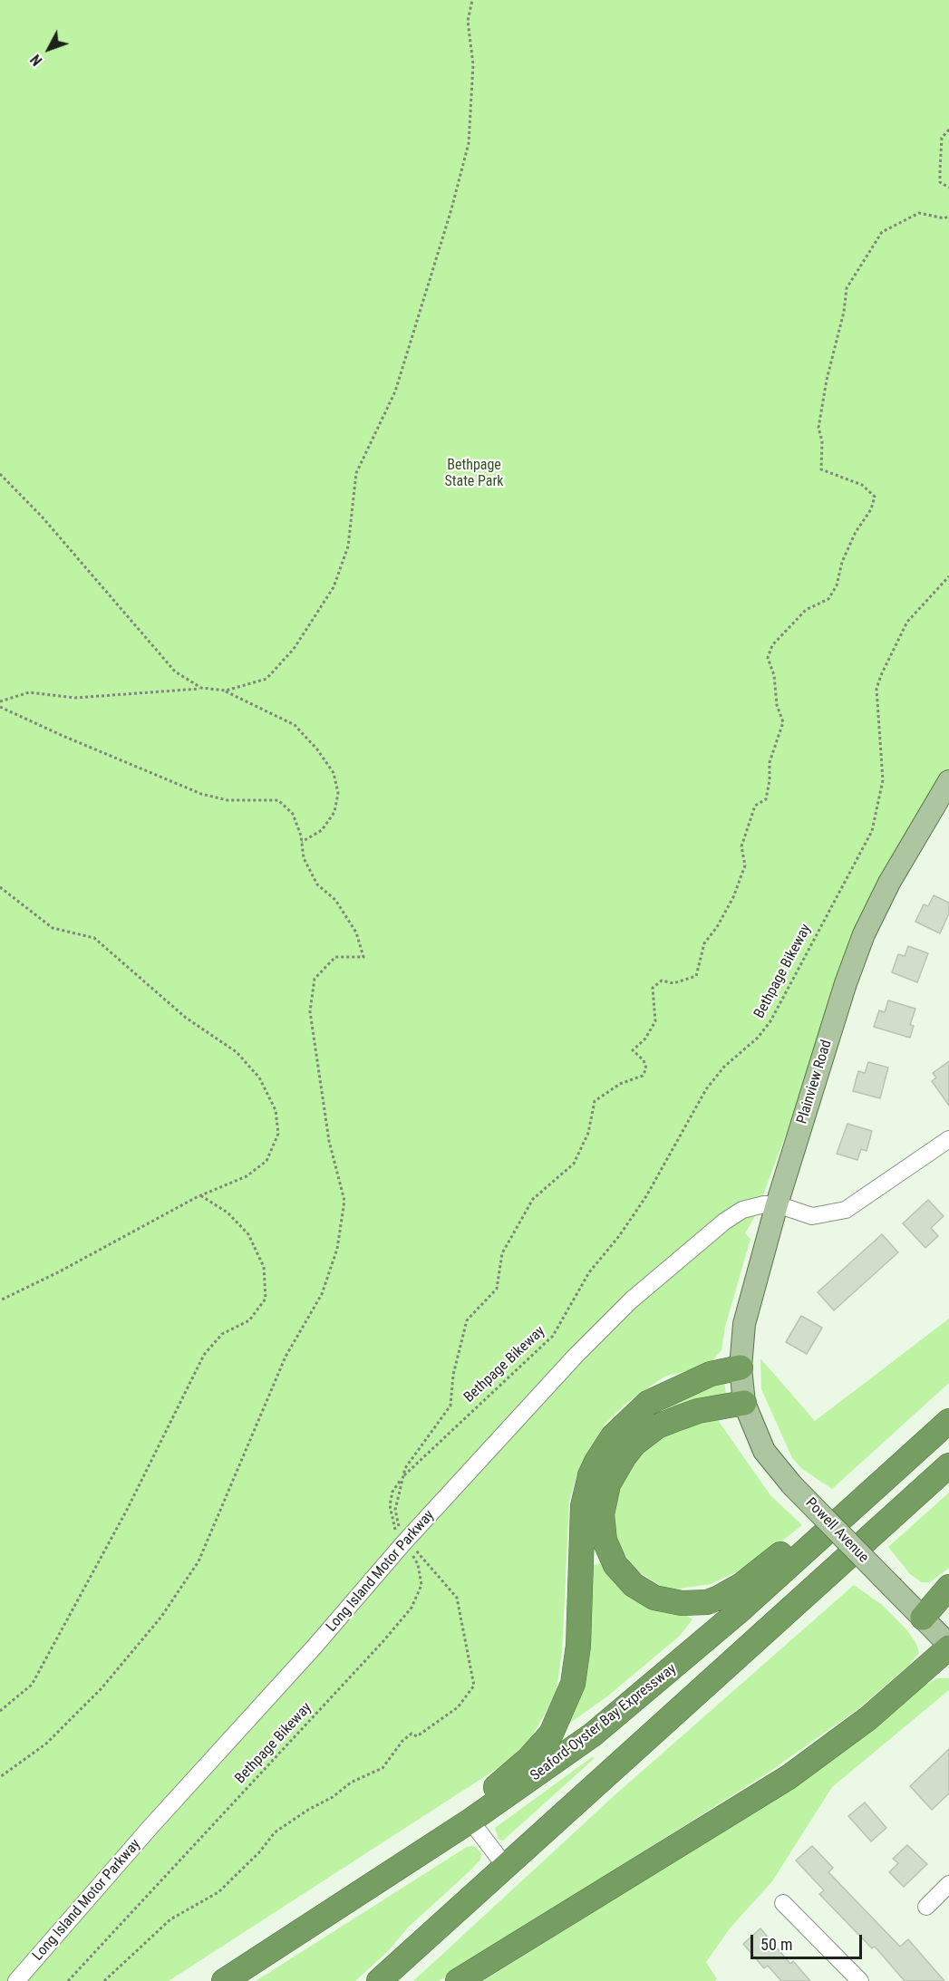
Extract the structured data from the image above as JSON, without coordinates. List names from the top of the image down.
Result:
{
  "streets": {
    "highway": ["Seaford-Oyster Bay Expressway"],
    "main road": ["Plainview Road", "Powell Avenue"],
    "street": ["Long Island Motor Parkway"],
    "path": ["Bethpage Bikeway"]
  },
  "crossings": [
    ["Bethpage Bikeway", "Long Island Motor Parkway"],
    ["Plainview Road", "Powell Avenue"],
    ["Plainview Road", "Long Island Motor Parkway"]
  ],
  "parks": ["Bethpage State Park"],
  "scale_bar": "50 m",
  "north": "bottom left"
}
